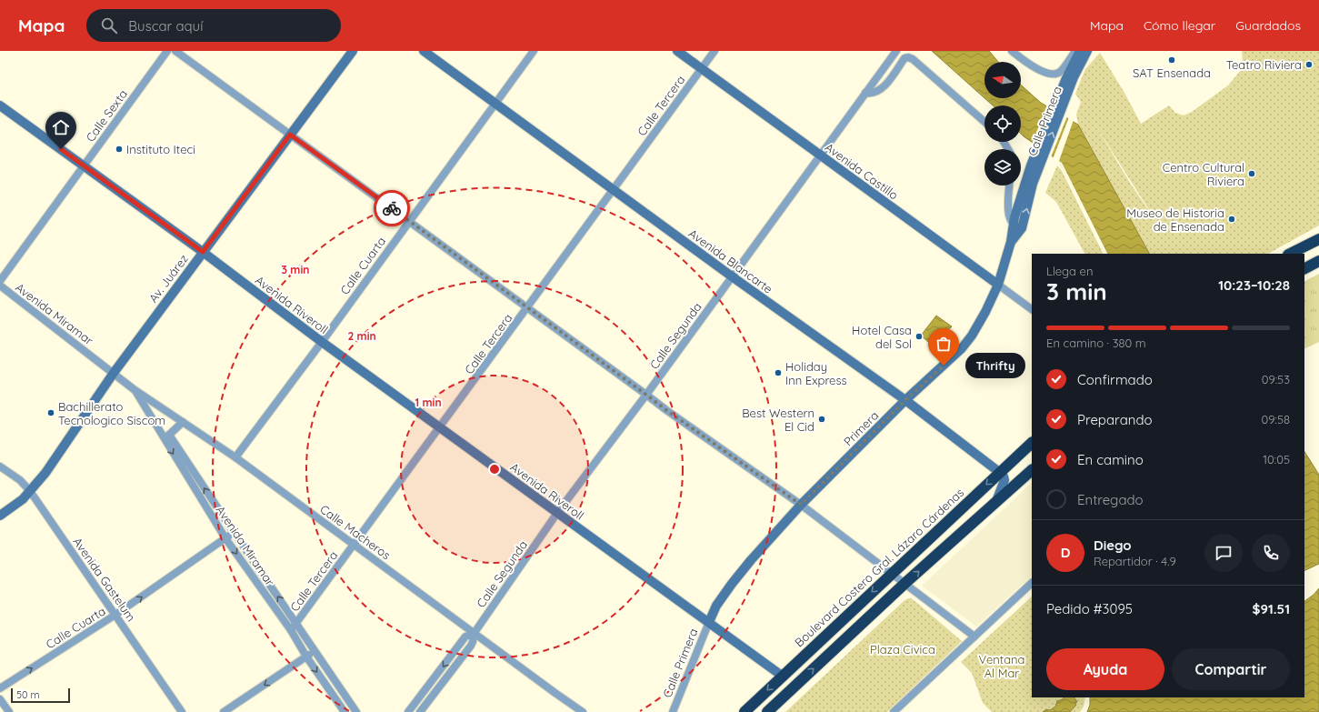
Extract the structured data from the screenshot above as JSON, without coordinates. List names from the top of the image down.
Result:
{
  "streets": {
    "highway": ["Boulevard Costero Gral. Lázaro Cárdenas"],
    "main road": [
      "Calle Primera",
      "Avenida Castillo",
      "Avenida Blancarte",
      "Av. Juárez",
      "Avenida Riveroll",
      "Primera"
    ],
    "street": [
      "Calle Tercera",
      "Calle Sexta",
      "Calle Cuarta",
      "Avenida Miramar",
      "Calle Segunda",
      "Calle Macheros",
      "Avenida Gastelum"
    ]
  },
  "crossings": [
    ["Calle Tercera", "Avenida Castillo"],
    ["Calle Tercera", "Avenida Blancarte"],
    ["Calle Tercera", "Avenida Riveroll"],
    ["Calle Tercera", "Avenida Miramar"],
    ["Calle Tercera", "Calle Macheros"],
    ["Calle Sexta", "Avenida Riveroll"],
    ["Calle Primera", "Avenida Riveroll"],
    ["Calle Primera", "Primera"],
    ["Avenida Castillo", "Calle Segunda"],
    ["Avenida Castillo", "Primera"],
    ["Avenida Blancarte", "Calle Cuarta"],
    ["Avenida Blancarte", "Calle Segunda"],
    ["Avenida Blancarte", "Primera"],
    ["Avenida Blancarte", "Boulevard Costero Gral. Lázaro Cárdenas"],
    ["Calle Cuarta", "Avenida Riveroll"],
    ["Calle Cuarta", "Avenida Miramar"],
    ["Calle Cuarta", "Calle Macheros"],
    ["Calle Cuarta", "Avenida Gastelum"],
    ["Av. Juárez", "Avenida Riveroll"],
    ["Av. Juárez", "Avenida Miramar"],
    ["Av. Juárez", "Calle Macheros"],
    ["Av. Juárez", "Avenida Gastelum"],
    ["Avenida Riveroll", "Calle Segunda"],
    ["Avenida Riveroll", "Primera"],
    ["Avenida Riveroll", "Boulevard Costero Gral. Lázaro Cárdenas"],
    ["Avenida Miramar", "Calle Macheros"],
    ["Calle Segunda", "Calle Macheros"]
  ],
  "parks": ["Plaza Civica", "Ventana Al Mar"],
  "places": [
    "SAT Ensenada",
    "Teatro Riviera",
    "Instituto Iteci",
    "Centro Cultural Riviera",
    "Museo de Historia de Ensenada",
    "Hotel Casa del Sol",
    "Thrifty",
    "Holiday Inn Express",
    "Bachillerato Tecnologico Siscom",
    "Best Western El Cid"
  ],
  "scale_bar": "50 m",
  "north": "left",
  "page": {
    "header": "Mapa",
    "search": "Buscar aquí",
    "nav": ["Mapa", "Cómo llegar", "Guardados"],
    "heading": ["3 min", "Llega en", "10:23–10:28"],
    "panel": [
      "Diego",
      "Repartidor · 4.9",
      "Pedido #3095",
      "$91.51"
    ],
    "bar": "En camino · 380 m",
    "bubble": "Thrifty",
    "list": [
      ["Confirmado", "09:53"],
      ["Preparando", "09:58"],
      ["En camino", "10:05"],
      "Entregado"
    ],
    "round": "D",
    "buttons": ["Ayuda", "Compartir"],
    "scale": "50 m"
  },
  "rings": ["3 min", "2 min", "1 min"]
}
